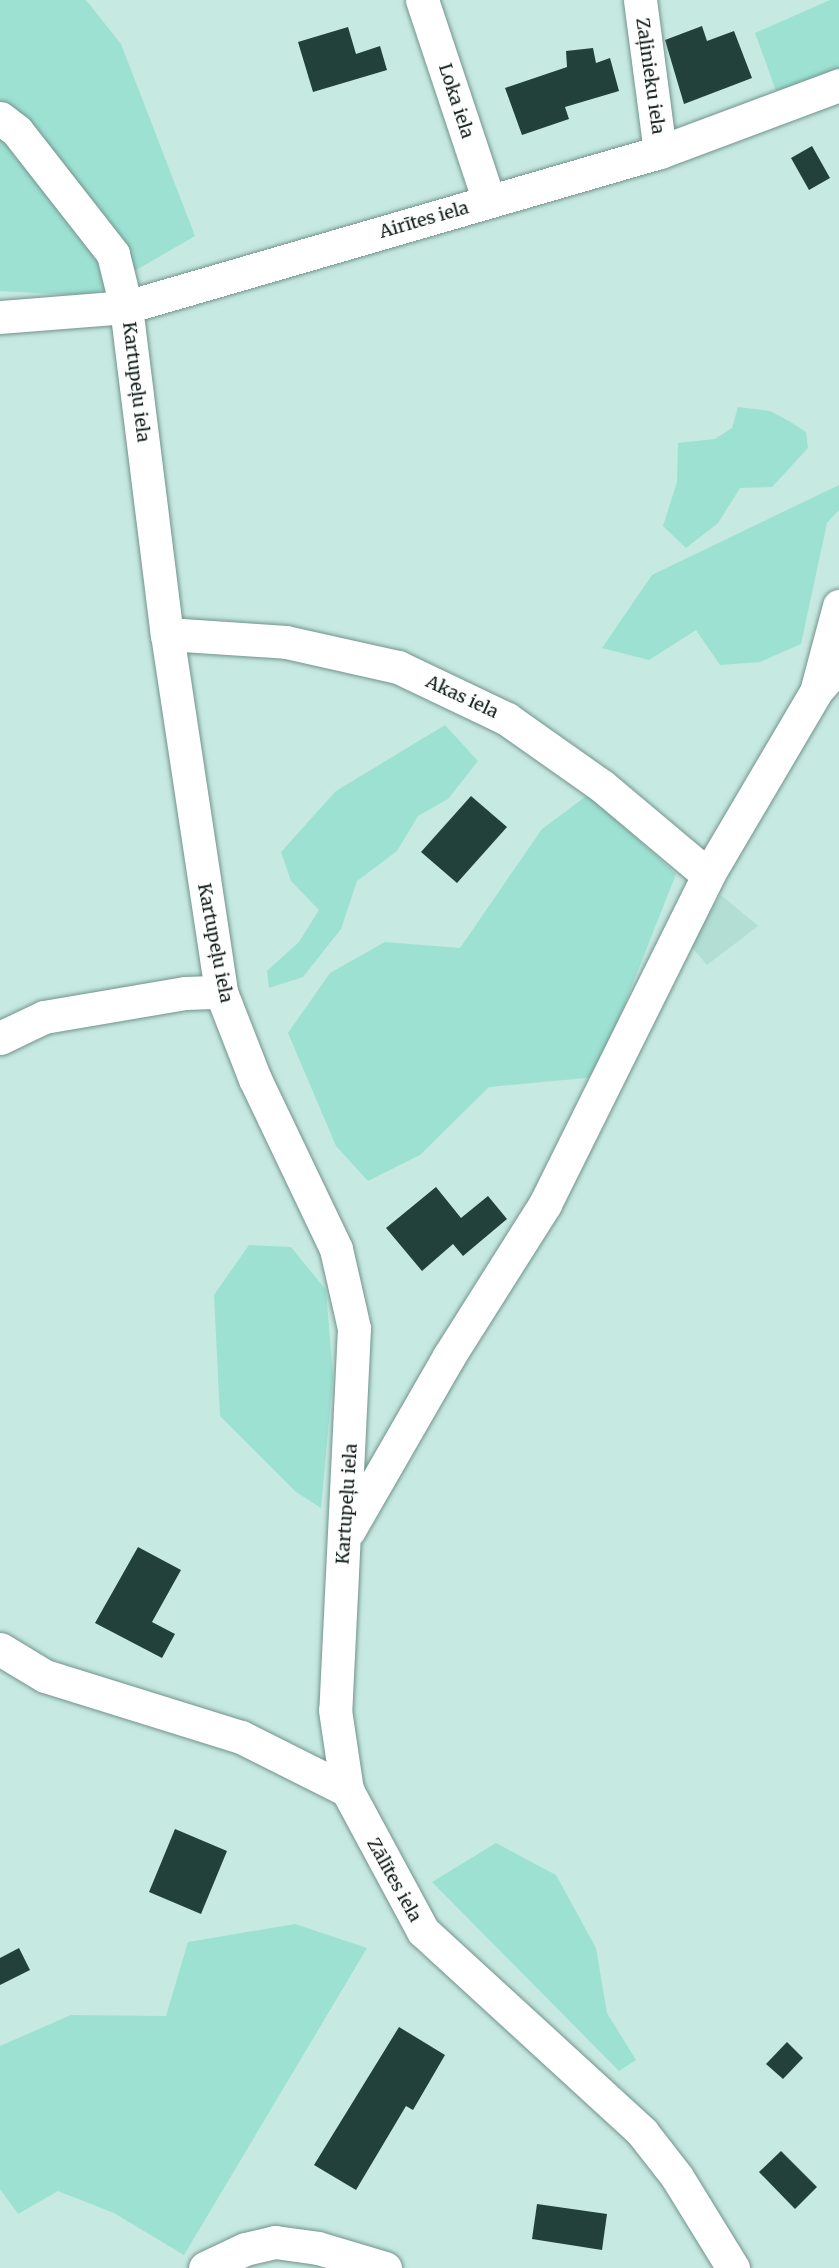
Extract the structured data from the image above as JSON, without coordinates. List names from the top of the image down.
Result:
{
  "streets": {
    "street": [
      "Zaļinieku iela",
      "Loka iela",
      "Airītes iela",
      "Kartupeļu iela",
      "Akas iela",
      "Zālītes iela"
    ]
  },
  "crossings": [
    ["Zaļinieku iela", "Airītes iela"],
    ["Loka iela", "Airītes iela"],
    ["Airītes iela", "Kartupeļu iela"],
    ["Kartupeļu iela", "Akas iela"],
    ["Kartupeļu iela", "Zālītes iela"]
  ]
}
